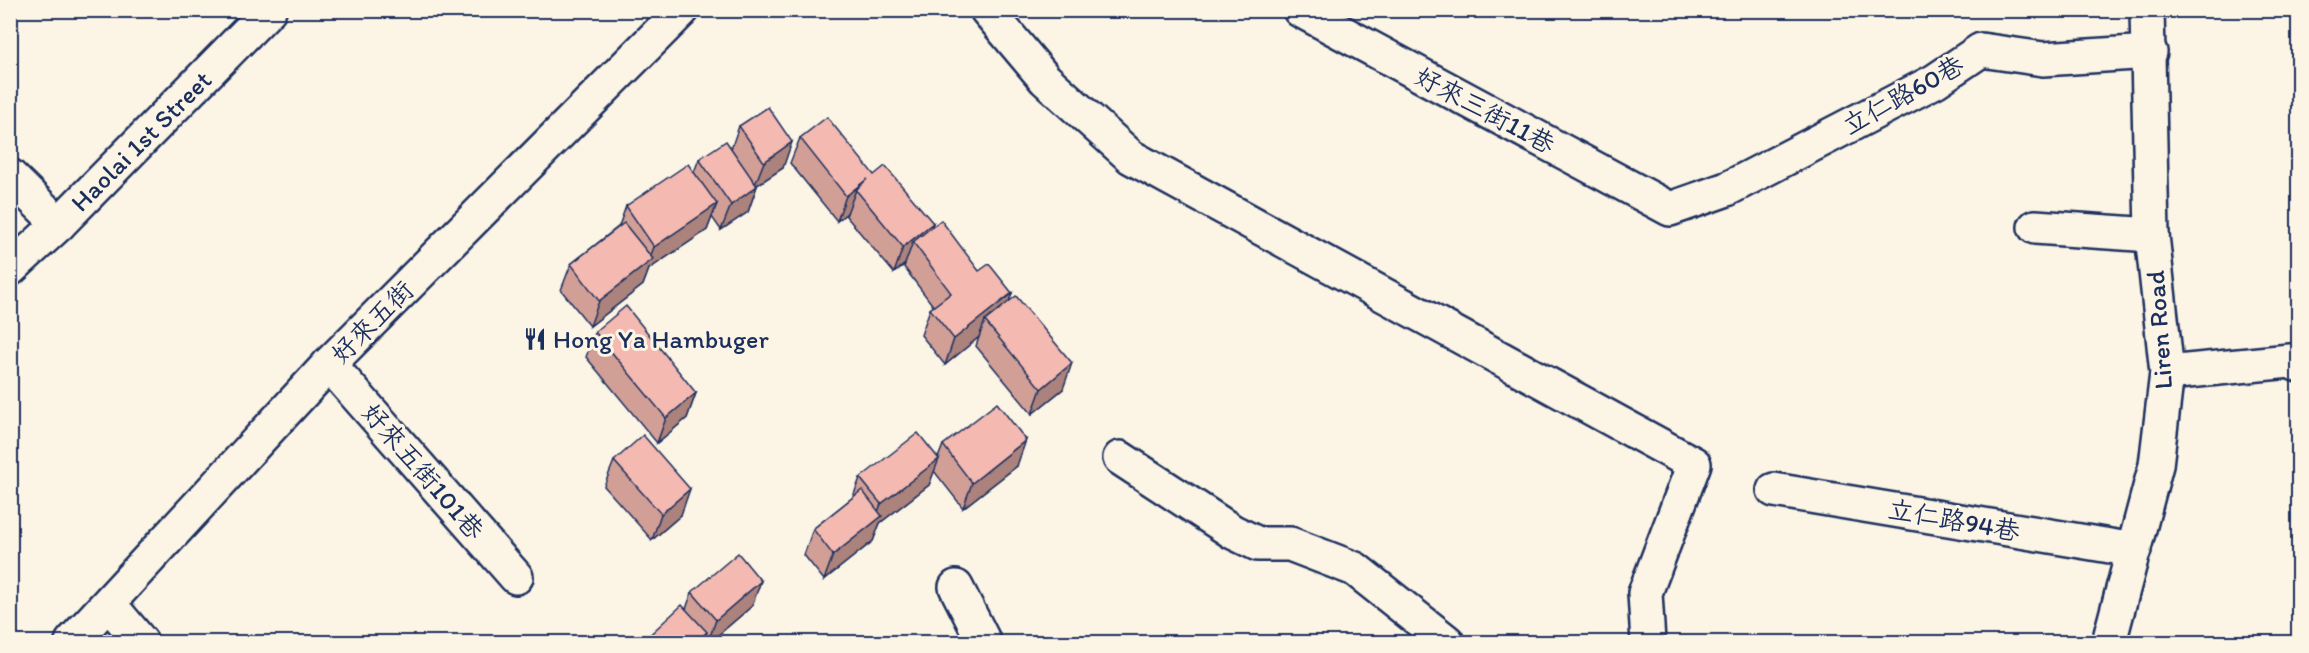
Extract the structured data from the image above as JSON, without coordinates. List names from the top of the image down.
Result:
{
  "streets": {
    "street": [
      "立仁路60巷",
      "好來三街11巷",
      "Haolai 1st Street",
      "好來五街",
      "Liren Road",
      "好來五街101巷",
      "立仁路94巷"
    ]
  },
  "crossings": [
    ["立仁路60巷", "好來三街11巷"],
    ["立仁路60巷", "Liren Road"],
    ["好來五街", "好來五街101巷"],
    ["Liren Road", "立仁路94巷"]
  ],
  "places": {
    "restaurant": ["Hong Ya Hambuger"]
  }
}
